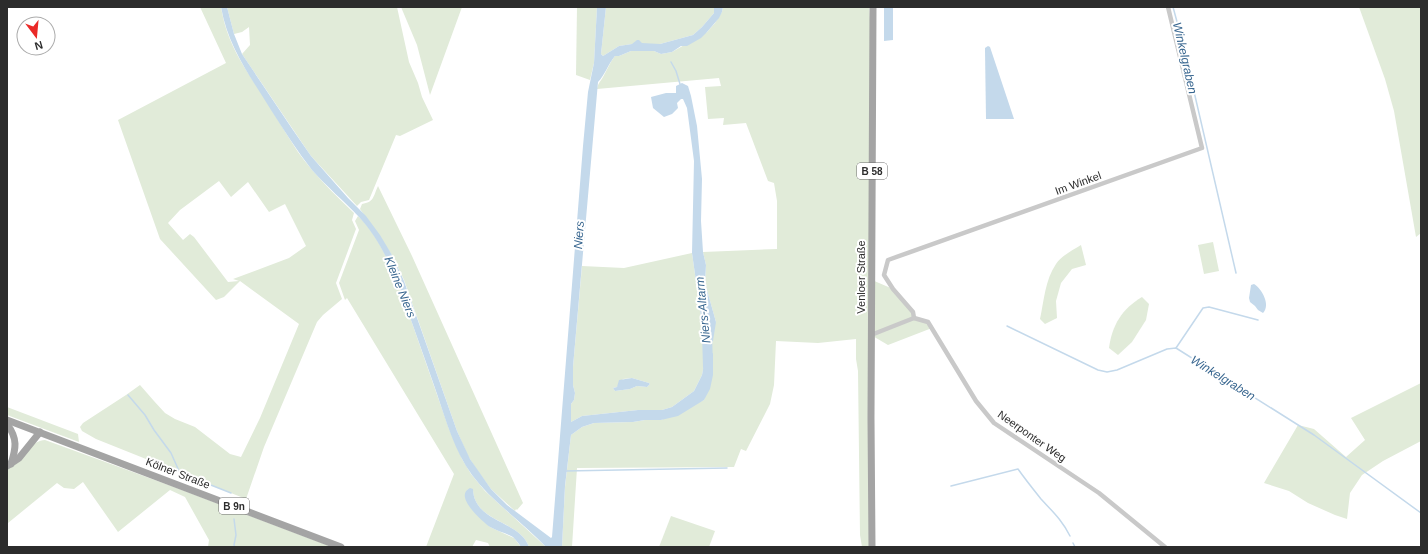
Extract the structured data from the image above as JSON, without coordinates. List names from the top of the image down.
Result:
{
  "streets": {
    "main road": [
      "B 58",
      "Venloer Straße",
      "Kölner Straße",
      "B 9n"
    ],
    "street": ["Im Winkel", "Neerponter Weg"]
  },
  "crossings": [
    ["Im Winkel", "Neerponter Weg"]
  ],
  "water": [
    "Winkelgraben",
    "Niers",
    "Kleine Niers",
    "Niers-Altarm"
  ],
  "north": "bottom"
}
